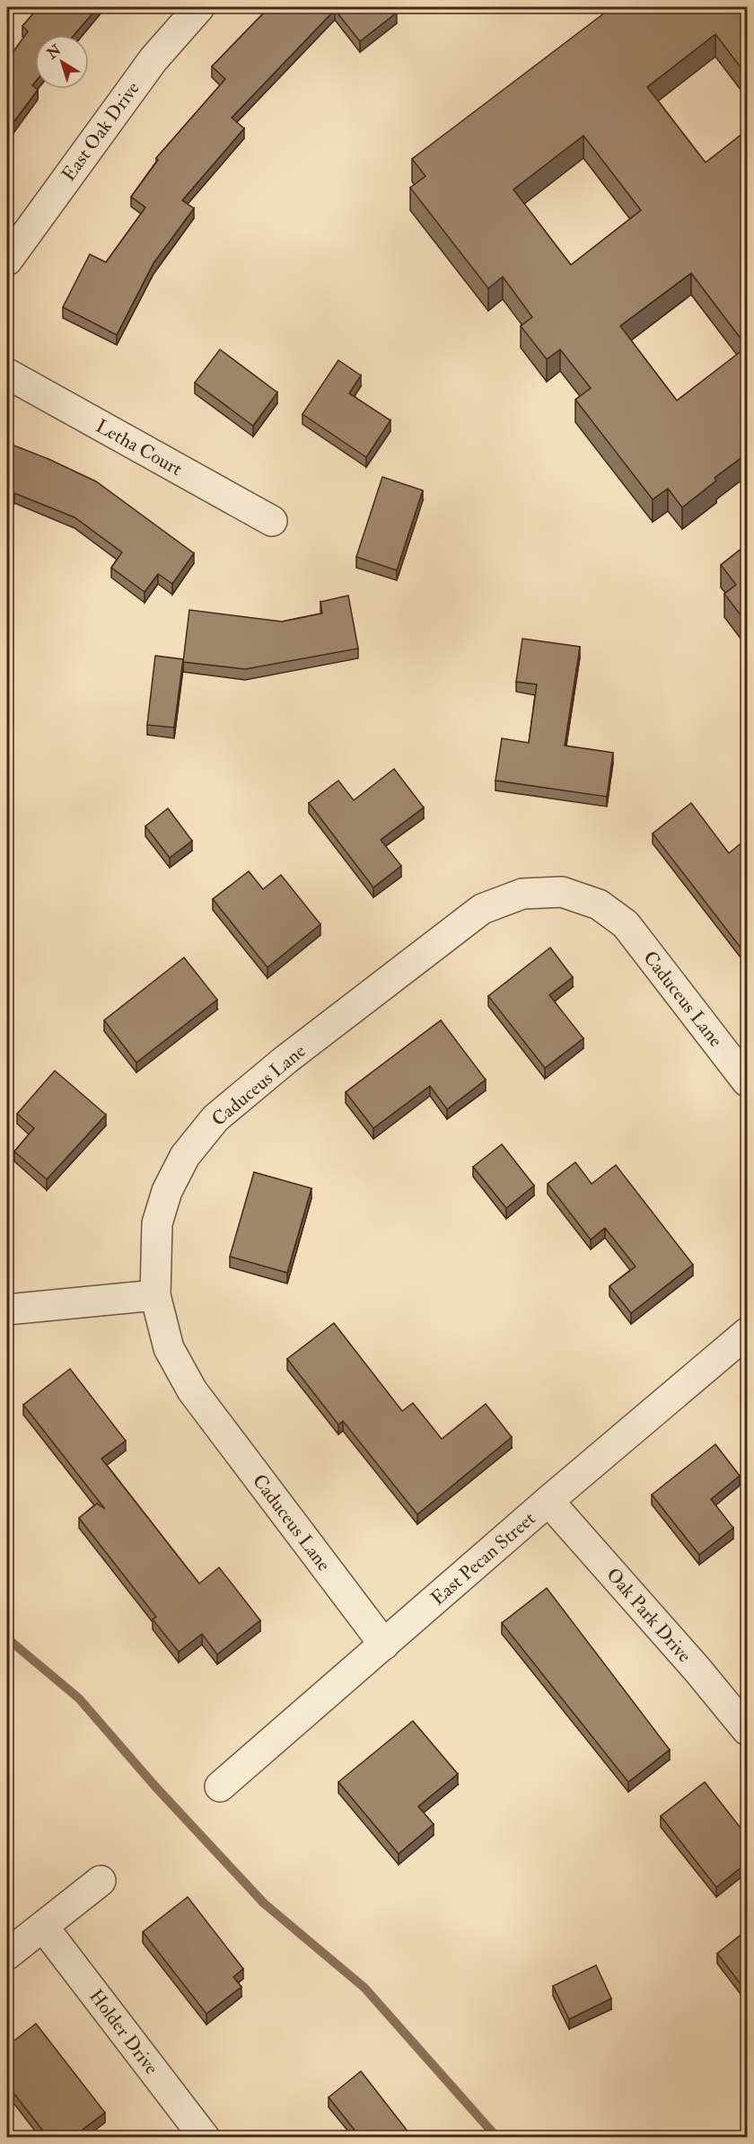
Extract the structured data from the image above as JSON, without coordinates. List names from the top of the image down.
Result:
{
  "streets": {
    "street": [
      "East Oak Drive",
      "Letha Court",
      "Caduceus Lane",
      "East Pecan Street",
      "Oak Park Drive",
      "Holder Drive"
    ]
  },
  "crossings": [
    ["Caduceus Lane", "East Pecan Street"],
    ["East Pecan Street", "Oak Park Drive"]
  ],
  "north": "top left"
}
